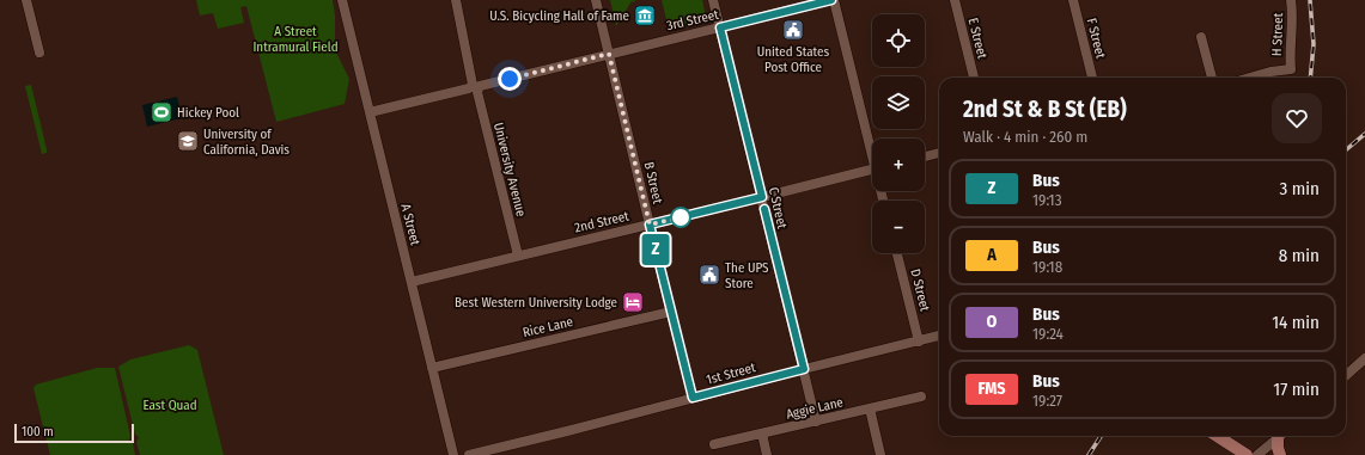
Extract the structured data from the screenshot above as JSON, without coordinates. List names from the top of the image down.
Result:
{
  "streets": {
    "street": [
      "3rd Street",
      "H Street",
      "E Street",
      "F Street",
      "University Avenue",
      "B Street",
      "C Street",
      "2nd Street",
      "A Street",
      "D Street",
      "Rice Lane",
      "1st Street",
      "Aggie Lane"
    ]
  },
  "crossings": [
    ["3rd Street", "University Avenue"],
    ["3rd Street", "B Street"],
    ["3rd Street", "C Street"],
    ["3rd Street", "A Street"],
    ["University Avenue", "2nd Street"],
    ["B Street", "2nd Street"],
    ["B Street", "Rice Lane"],
    ["B Street", "1st Street"],
    ["C Street", "2nd Street"],
    ["C Street", "1st Street"],
    ["C Street", "Aggie Lane"],
    ["2nd Street", "A Street"],
    ["A Street", "Rice Lane"],
    ["D Street", "1st Street"]
  ],
  "parks": ["A Street Intramural Field", "East Quad"],
  "places": {
    "museum": ["U.S. Bicycling Hall of Fame"],
    "public building": ["United States Post Office", "The UPS Store"],
    "sports": ["Hickey Pool"],
    "school or university": ["University of California, Davis"],
    "hotel": ["Best Western University Lodge"]
  },
  "lines": ["bus line Z"],
  "scale_bar": "100 m",
  "page": {
    "on_map": "Z",
    "map_buttons": ["+", "−"],
    "heading": ["2nd St & B St (EB)", "Walk · 4 min · 260 m"],
    "list": [
      {
        "mark": "Z",
        "name": "Bus",
        "note": "19:13",
        "value": "3 min"
      },
      {
        "mark": "A",
        "name": "Bus",
        "note": "19:18",
        "value": "8 min"
      },
      {
        "mark": "O",
        "name": "Bus",
        "note": "19:24",
        "value": "14 min"
      },
      {
        "mark": "FMS",
        "name": "Bus",
        "note": "19:27",
        "value": "17 min"
      }
    ],
    "scale": "100 m"
  }
}
